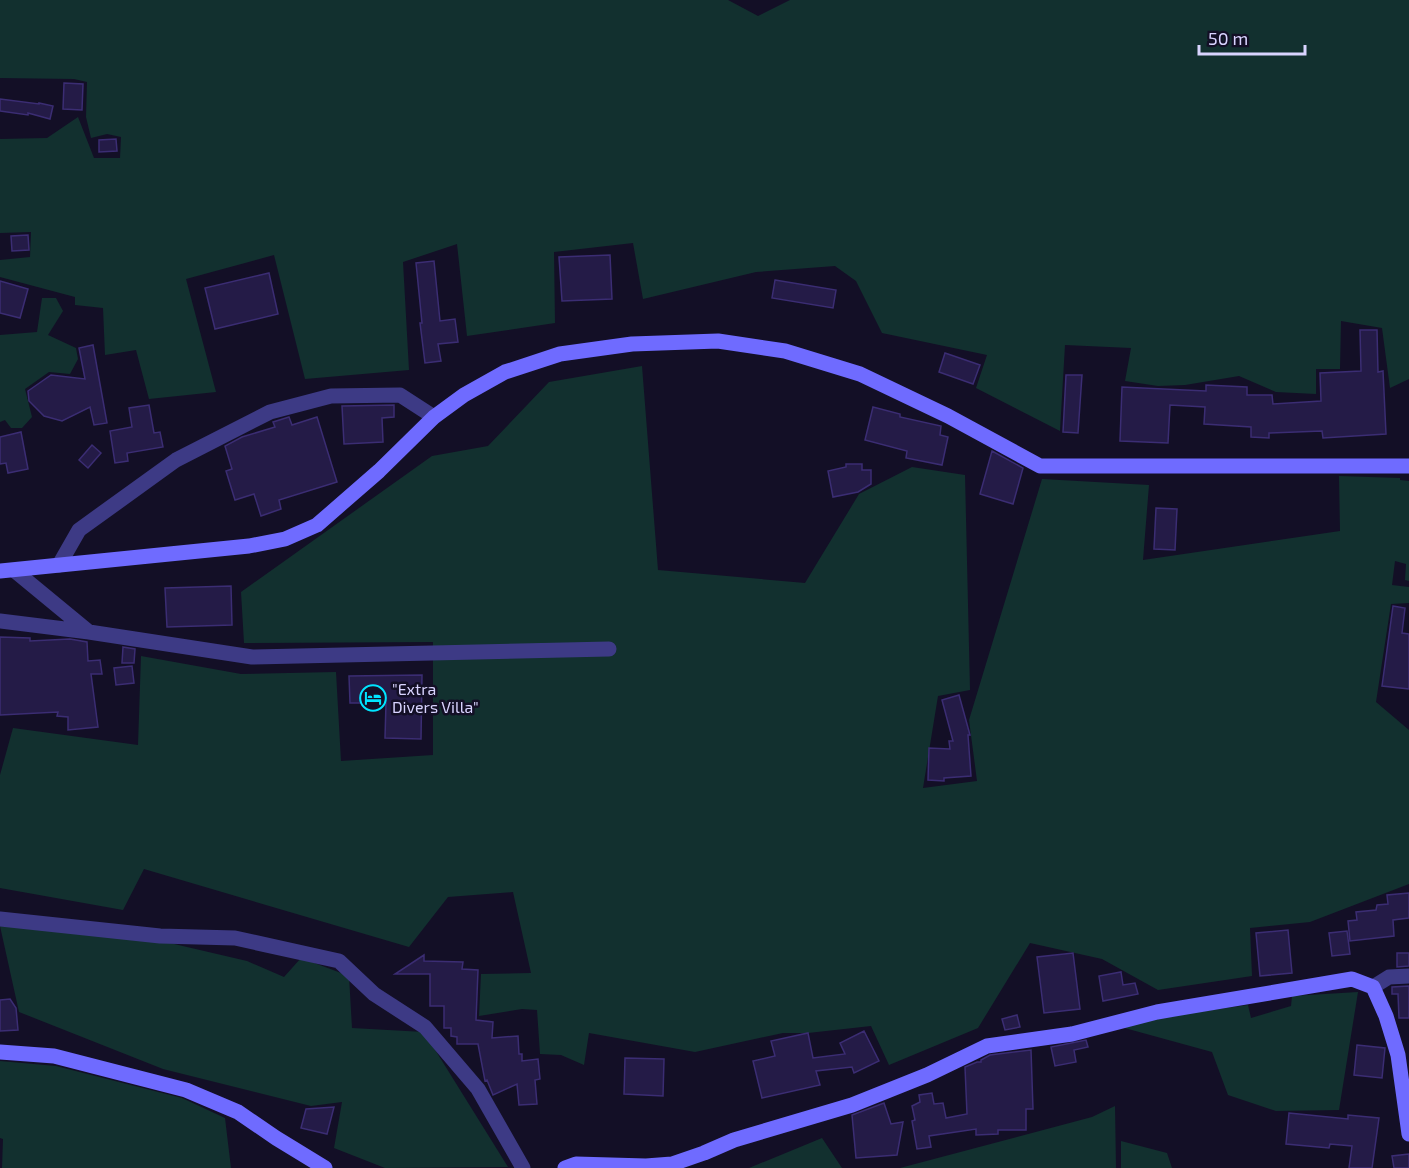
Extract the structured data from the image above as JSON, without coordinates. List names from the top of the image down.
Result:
{
  "places": {
    "hotel": ["\"Extra Divers Villa\""]
  },
  "scale_bar": "50 m"
}
